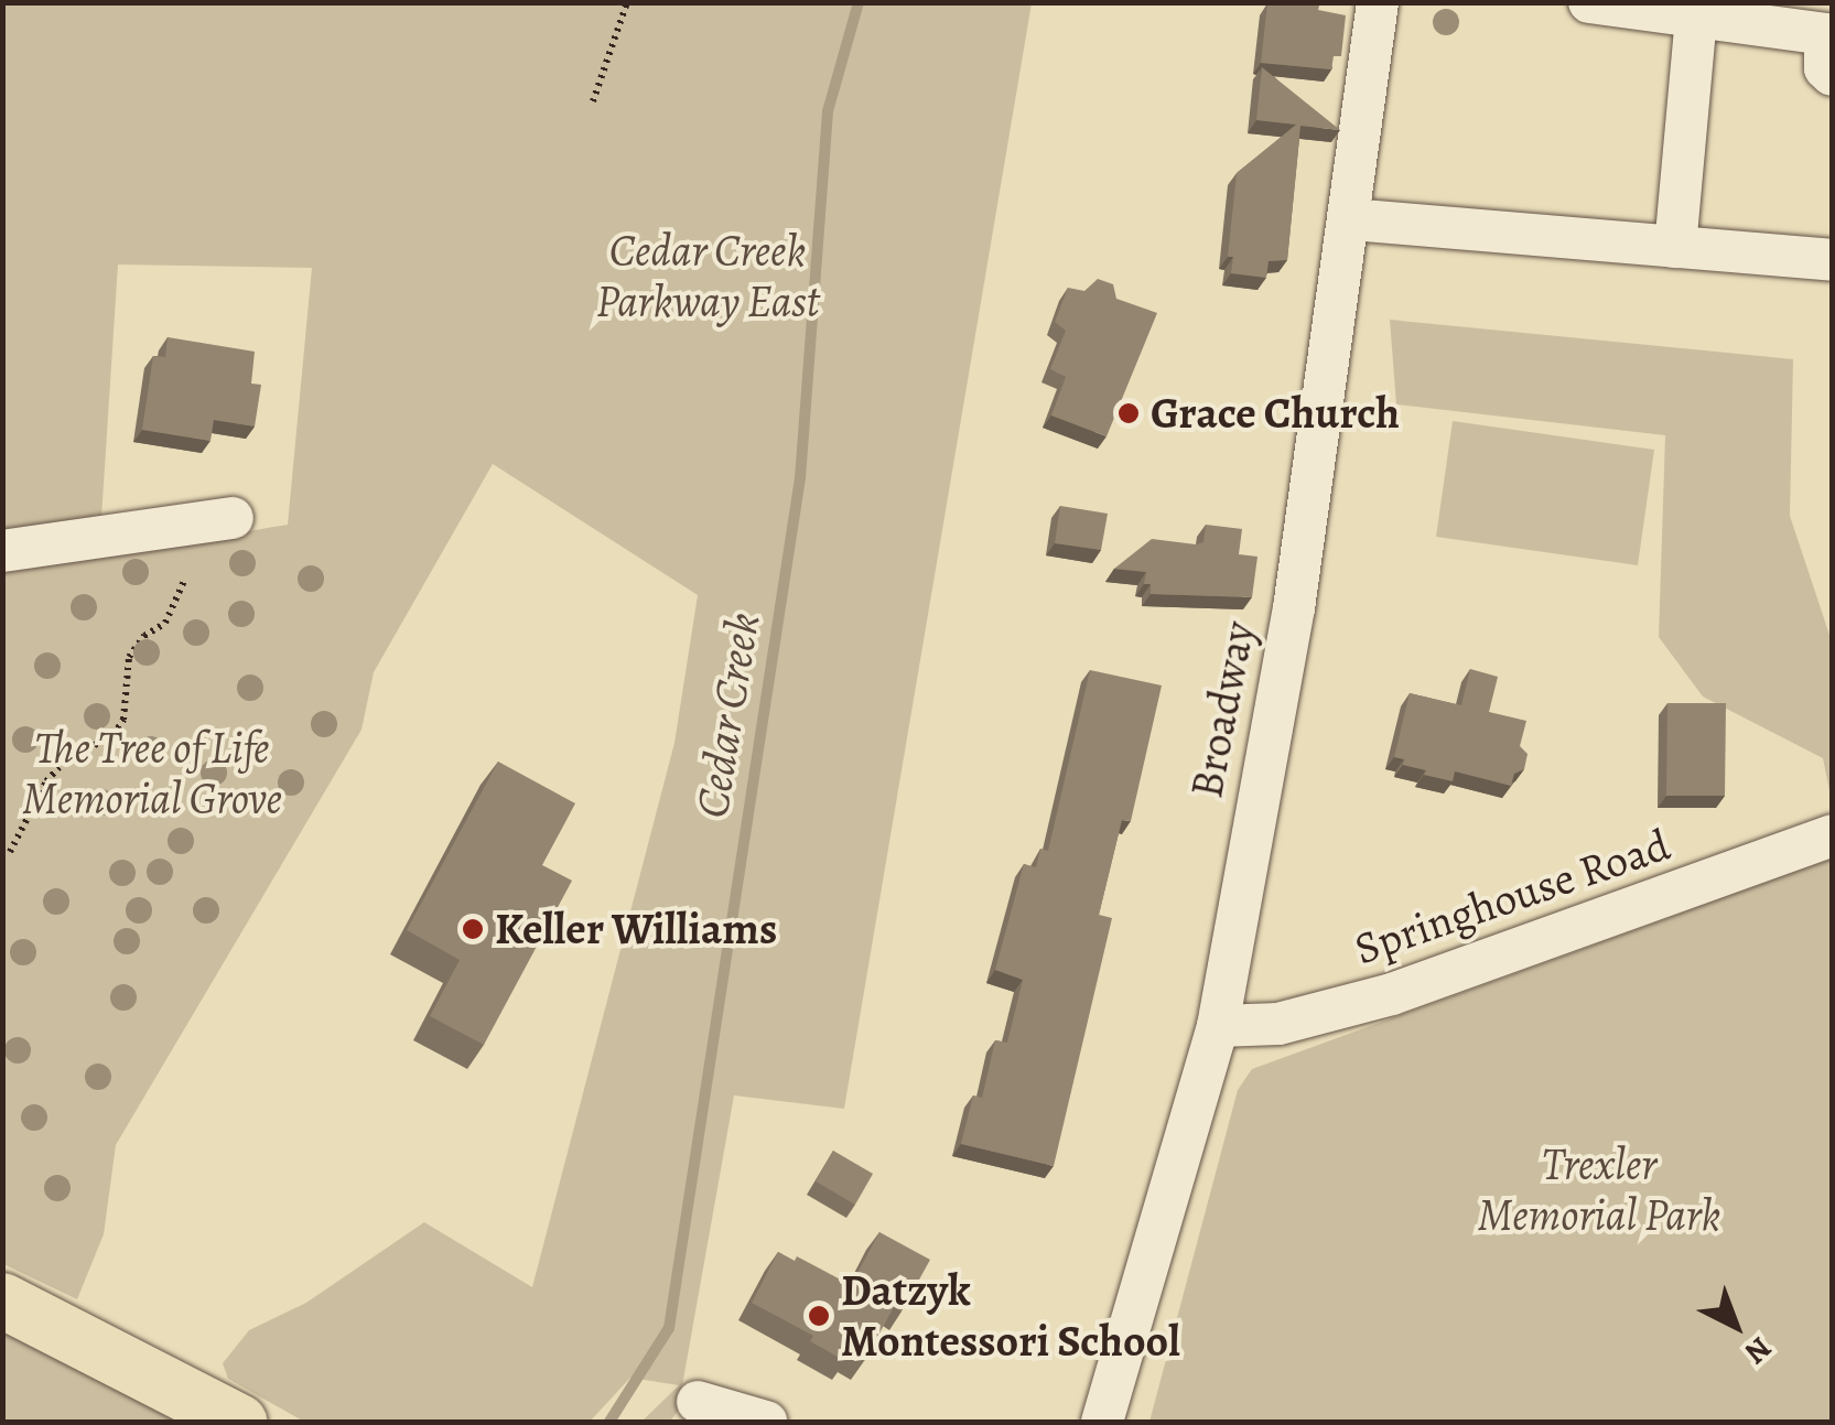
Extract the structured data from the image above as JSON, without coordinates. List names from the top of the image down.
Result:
{
  "streets": {
    "street": ["Broadway", "Springhouse Road"]
  },
  "crossings": [
    ["Broadway", "Springhouse Road"]
  ],
  "water": ["Cedar Creek"],
  "parks": ["Cedar Creek Parkway East", "The Tree of Life Memorial Grove", "Trexler Memorial Park"],
  "places": ["Grace Church", "Keller Williams", "Datzyk Montessori School"],
  "north": "bottom right"
}
